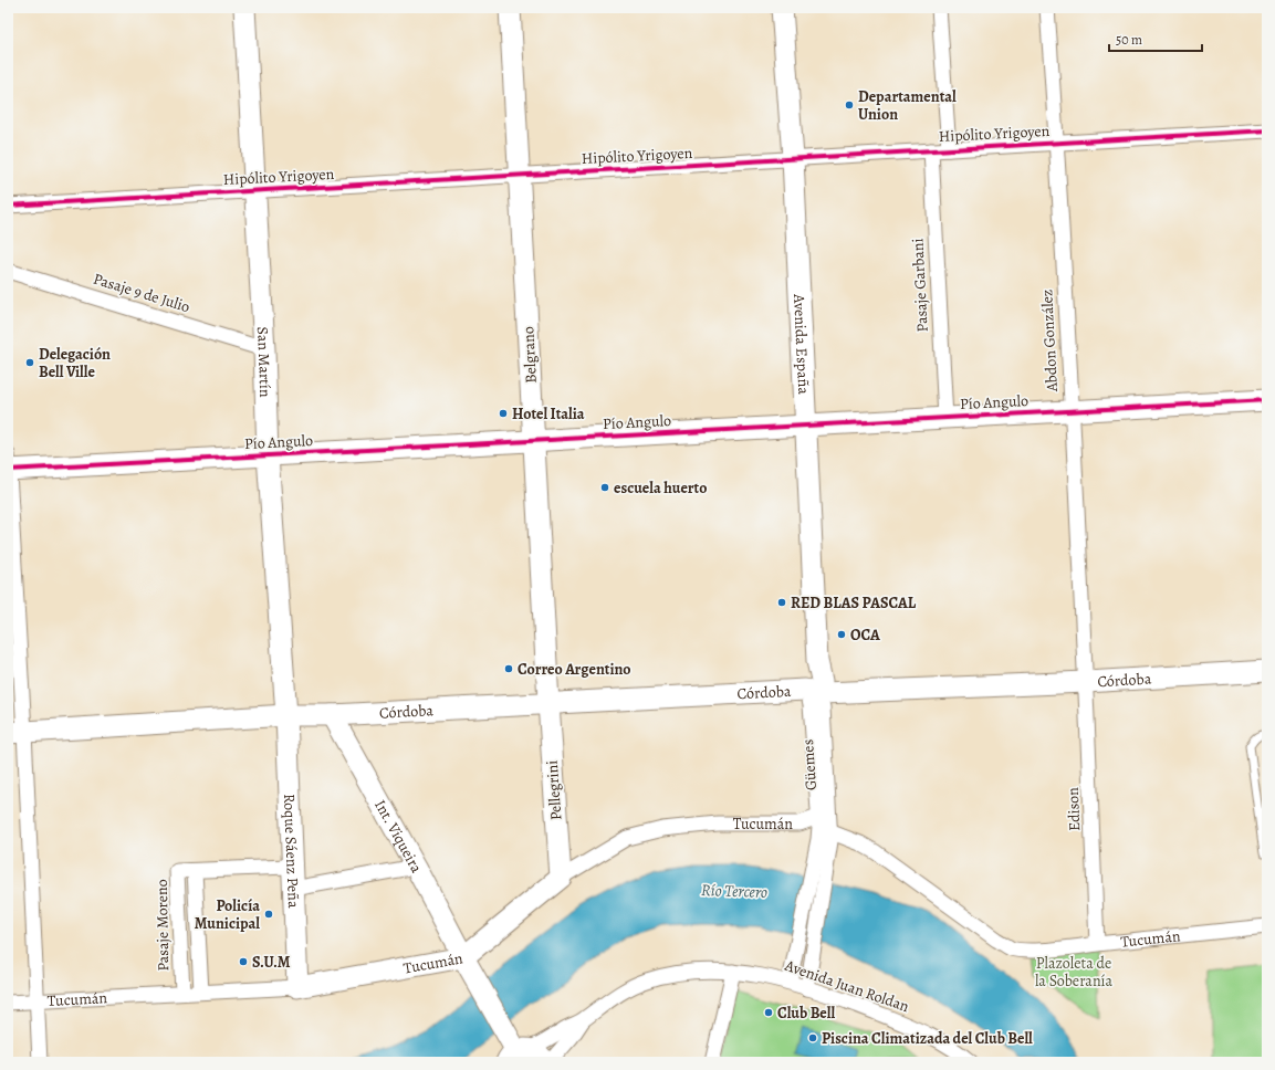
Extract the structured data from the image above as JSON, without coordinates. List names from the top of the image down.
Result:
{
  "streets": {
    "street": [
      "Hipólito Yrigoyen",
      "Pasaje Garbani",
      "Pasaje 9 de Julio",
      "Abdon González",
      "Avenida España",
      "Belgrano",
      "San Martín",
      "Pío Angulo",
      "Córdoba",
      "Güemes",
      "Pellegrini",
      "Edison",
      "Tucumán",
      "Int. Viqueira",
      "Roque Sáenz Peña",
      "Pasaje Moreno",
      "Avenida Juan Roldan"
    ]
  },
  "crossings": [
    ["Hipólito Yrigoyen", "Pasaje Garbani"],
    ["Hipólito Yrigoyen", "Abdon González"],
    ["Hipólito Yrigoyen", "Avenida España"],
    ["Hipólito Yrigoyen", "Belgrano"],
    ["Hipólito Yrigoyen", "San Martín"],
    ["Pasaje Garbani", "Pío Angulo"],
    ["Pasaje 9 de Julio", "San Martín"],
    ["Abdon González", "Pío Angulo"],
    ["Abdon González", "Córdoba"],
    ["Abdon González", "Edison"],
    ["Avenida España", "Pío Angulo"],
    ["Avenida España", "Córdoba"],
    ["Avenida España", "Güemes"],
    ["Belgrano", "Pío Angulo"],
    ["Belgrano", "Córdoba"],
    ["Belgrano", "Pellegrini"],
    ["San Martín", "Pío Angulo"],
    ["San Martín", "Córdoba"],
    ["San Martín", "Roque Sáenz Peña"],
    ["Córdoba", "Güemes"],
    ["Córdoba", "Pellegrini"],
    ["Córdoba", "Edison"],
    ["Córdoba", "Int. Viqueira"],
    ["Córdoba", "Roque Sáenz Peña"],
    ["Güemes", "Tucumán"],
    ["Pellegrini", "Tucumán"],
    ["Edison", "Tucumán"],
    ["Tucumán", "Int. Viqueira"],
    ["Tucumán", "Roque Sáenz Peña"],
    ["Tucumán", "Pasaje Moreno"],
    ["Int. Viqueira", "Avenida Juan Roldan"],
    ["Roque Sáenz Peña", "Pasaje Moreno"]
  ],
  "water": ["Río Tercero"],
  "parks": ["Plazoleta de la Soberanía"],
  "places": [
    "Departamental Union",
    "Delegación Bell Ville",
    "Hotel Italia",
    "escuela huerto",
    "RED BLAS PASCAL",
    "OCA",
    "Correo Argentino",
    "Policía Municipal",
    "S.U.M",
    "Club Bell",
    "Piscina Climatizada del Club Bell"
  ],
  "scale_bar": "50 m"
}
